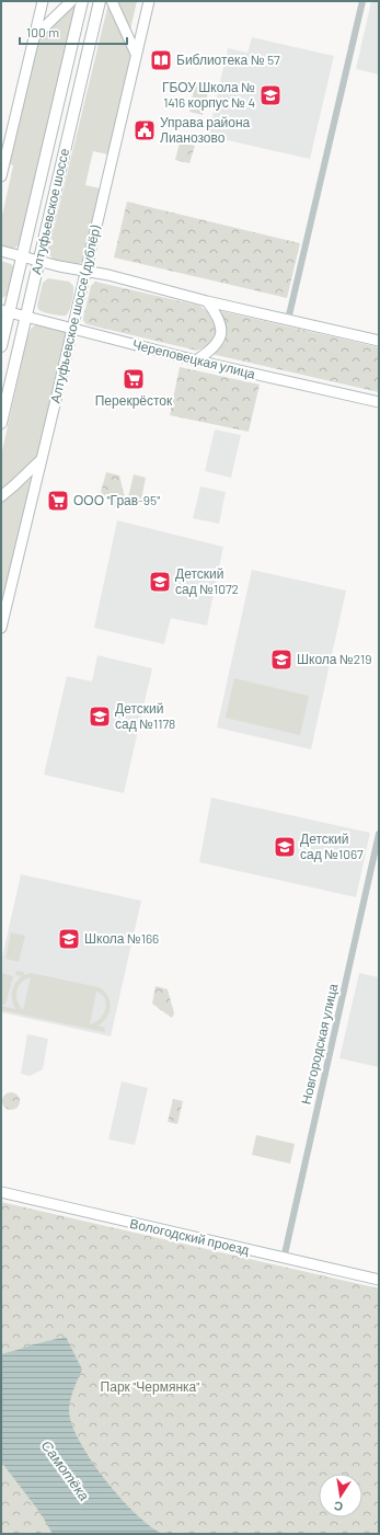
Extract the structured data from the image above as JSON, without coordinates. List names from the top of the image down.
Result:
{
  "streets": {
    "main road": [
      "Алтуфьевское шоссе",
      "Алтуфьевское шоссе (дублёр)",
      "Череповецкая улица",
      "Вологодский проезд"
    ],
    "street": ["Новгородская улица"]
  },
  "crossings": [
    ["Алтуфьевское шоссе", "Череповецкая улица"],
    ["Алтуфьевское шоссе (дублёр)", "Череповецкая улица"],
    ["Новгородская улица", "Вологодский проезд"]
  ],
  "water": ["Самотёка"],
  "parks": ["Парк \"Чермянка\""],
  "places": {
    "library": ["Библиотека № 57"],
    "school or university": [
      "ГБОУ Школа № 1416 корпус № 4",
      "Детский сад №1072",
      "Школа №219",
      "Детский сад №1178",
      "Детский сад №1067",
      "Школа №166"
    ],
    "public building": ["Управа района Лианозово"],
    "supermarket": ["Перекрёсток", "ООО \"Грав-95\""]
  },
  "scale_bar": "100 m",
  "north": "bottom"
}
